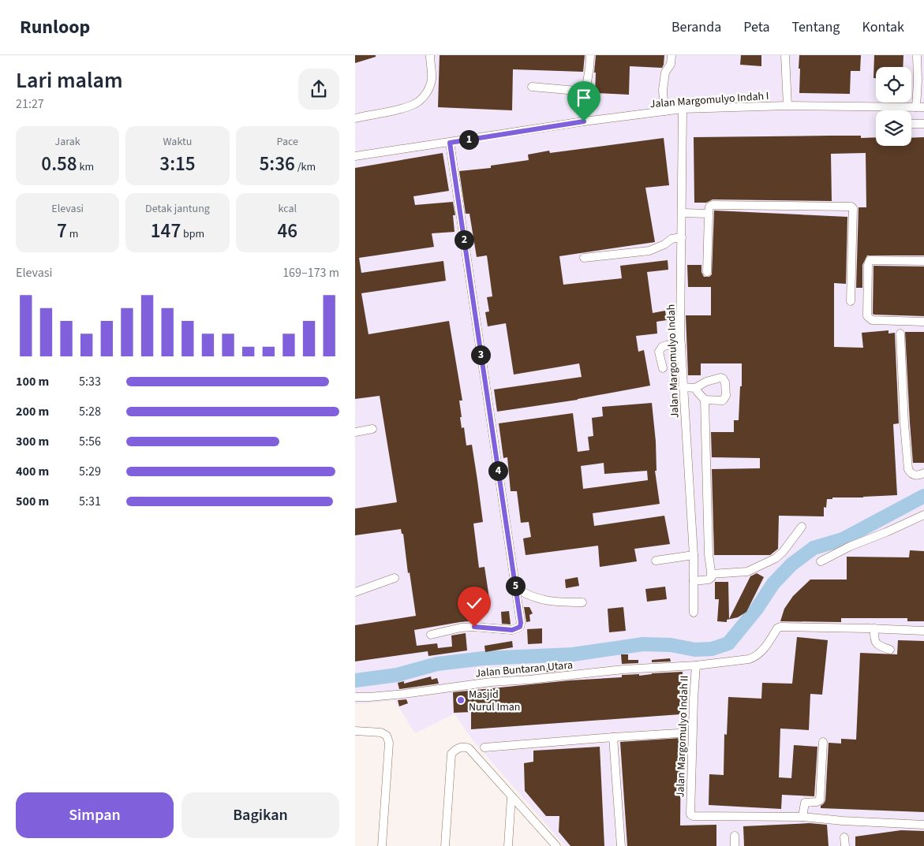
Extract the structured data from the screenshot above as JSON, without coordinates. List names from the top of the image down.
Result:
{
  "streets": {
    "street": [
      "Jalan Margomulyo Indah I",
      "Jalan Margomulyo Indah",
      "Jalan Buntaran Utara",
      "Jalan Margomulyo Indah II"
    ]
  },
  "crossings": [
    ["Jalan Margomulyo Indah I", "Jalan Margomulyo Indah"],
    ["Jalan Buntaran Utara", "Jalan Margomulyo Indah II"]
  ],
  "places": ["Masjid Nurul Iman"],
  "page": {
    "header": "Runloop",
    "nav": [
      "Beranda",
      "Peta",
      "Tentang",
      "Kontak"
    ],
    "heading": ["Lari malam", "21:27"],
    "stats": [
      ["Jarak", "0.58 km"],
      ["Waktu", "3:15"],
      ["Pace", "5:36 /km"],
      ["Elevasi", "7 m"],
      ["Detak jantung", "147 bpm"],
      ["kcal", "46"]
    ],
    "pins": [
      "1",
      "2",
      "3",
      "4",
      "5"
    ],
    "chart": ["Elevasi", "169–173 m"],
    "list": [
      {
        "name": "100 m",
        "note": "5:33"
      },
      {
        "name": "200 m",
        "note": "5:28"
      },
      {
        "name": "300 m",
        "note": "5:56"
      },
      {
        "name": "400 m",
        "note": "5:29"
      },
      {
        "name": "500 m",
        "note": "5:31"
      }
    ],
    "buttons": ["Simpan", "Bagikan"]
  }
}
